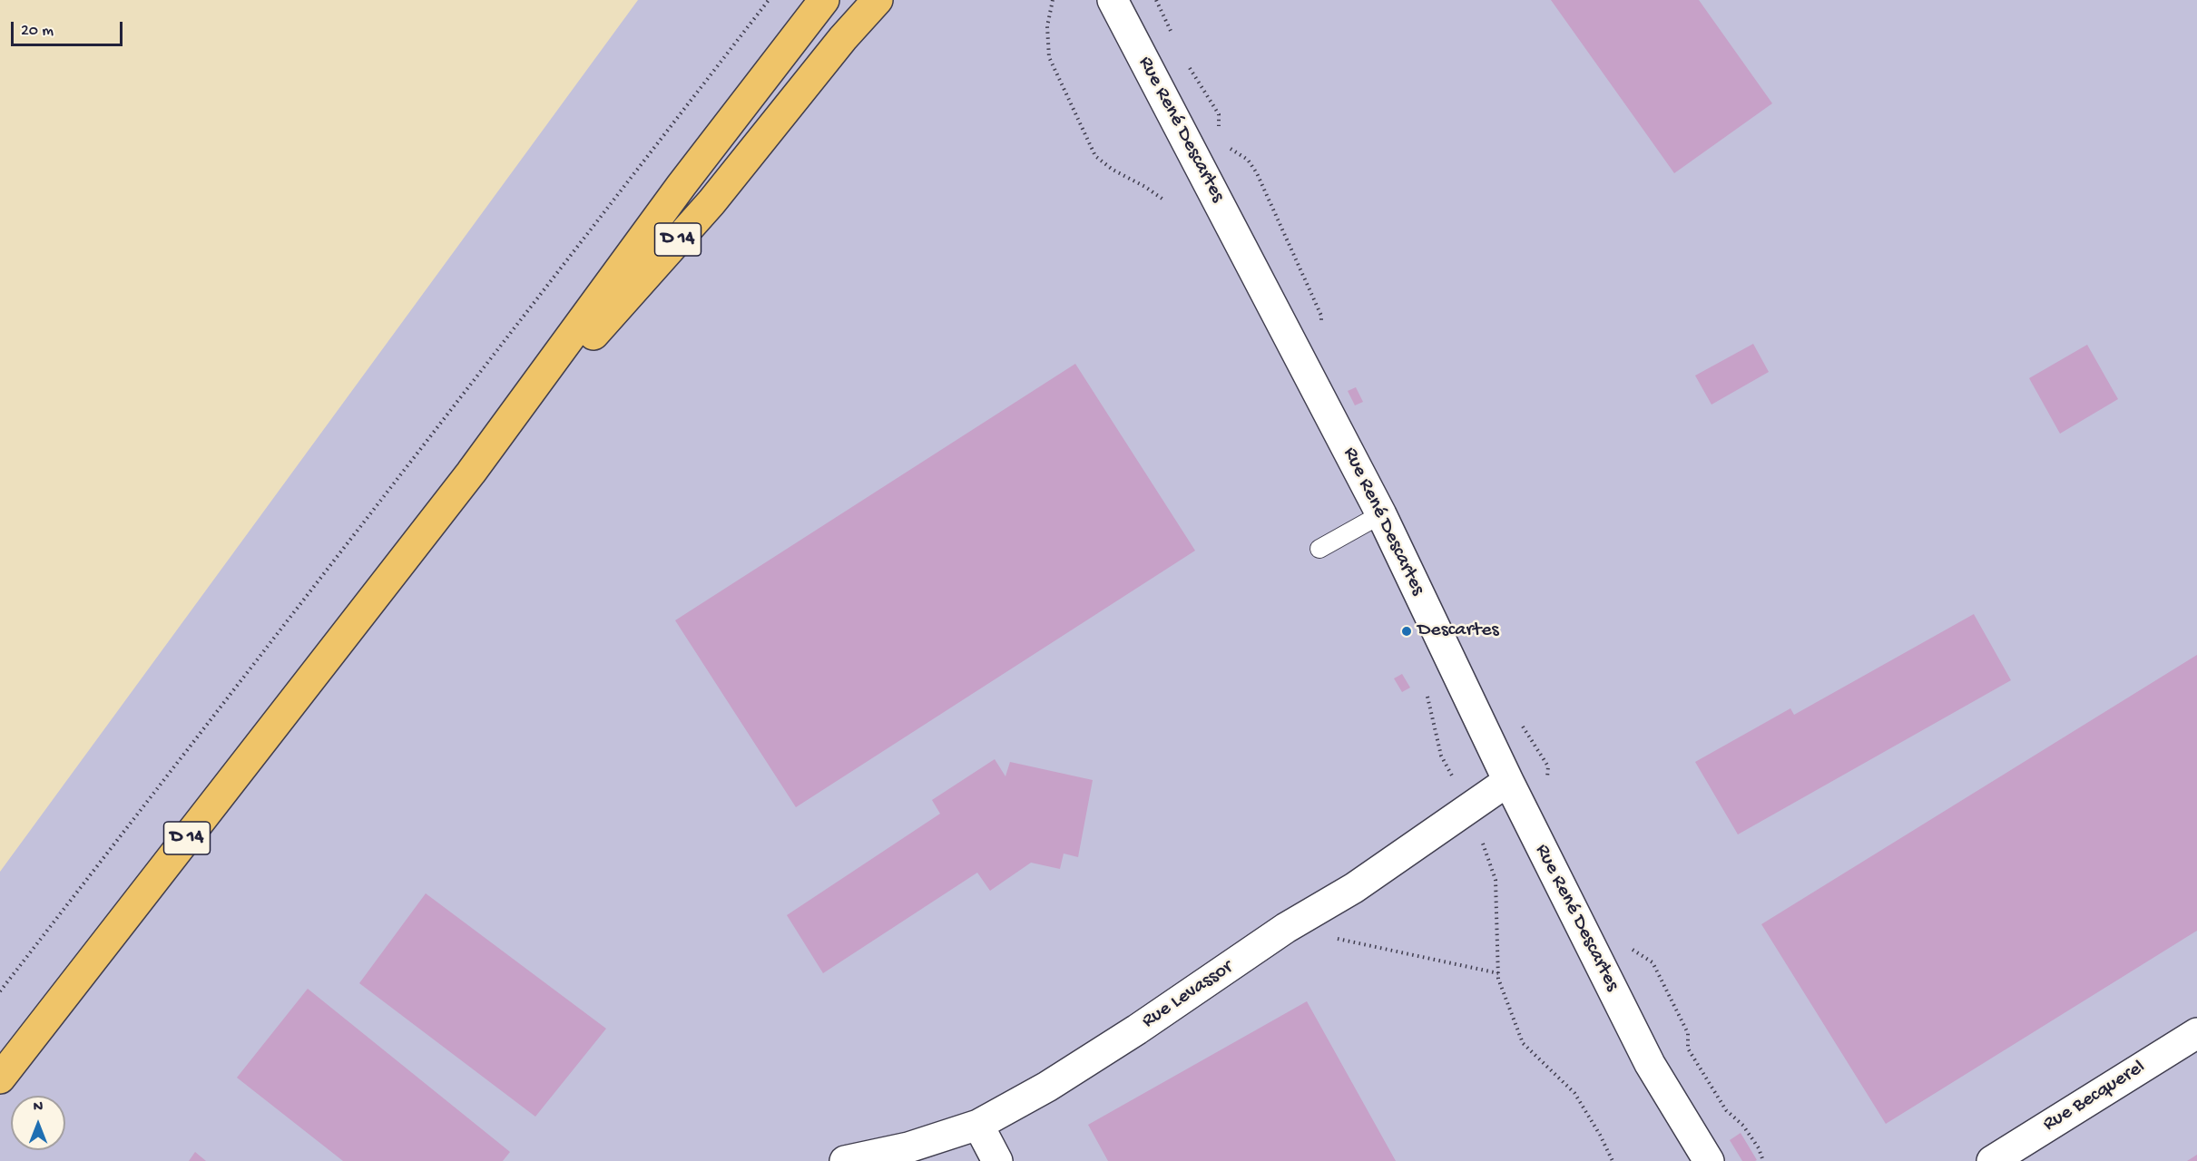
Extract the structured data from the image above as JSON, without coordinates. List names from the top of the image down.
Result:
{
  "streets": {
    "main road": ["D 14"],
    "street": ["Rue René Descartes", "Rue Levassor", "Rue Becquerel"]
  },
  "crossings": [
    ["Rue René Descartes", "Rue Levassor"]
  ],
  "places": ["Descartes"],
  "scale_bar": "20 m",
  "north": "top"
}
